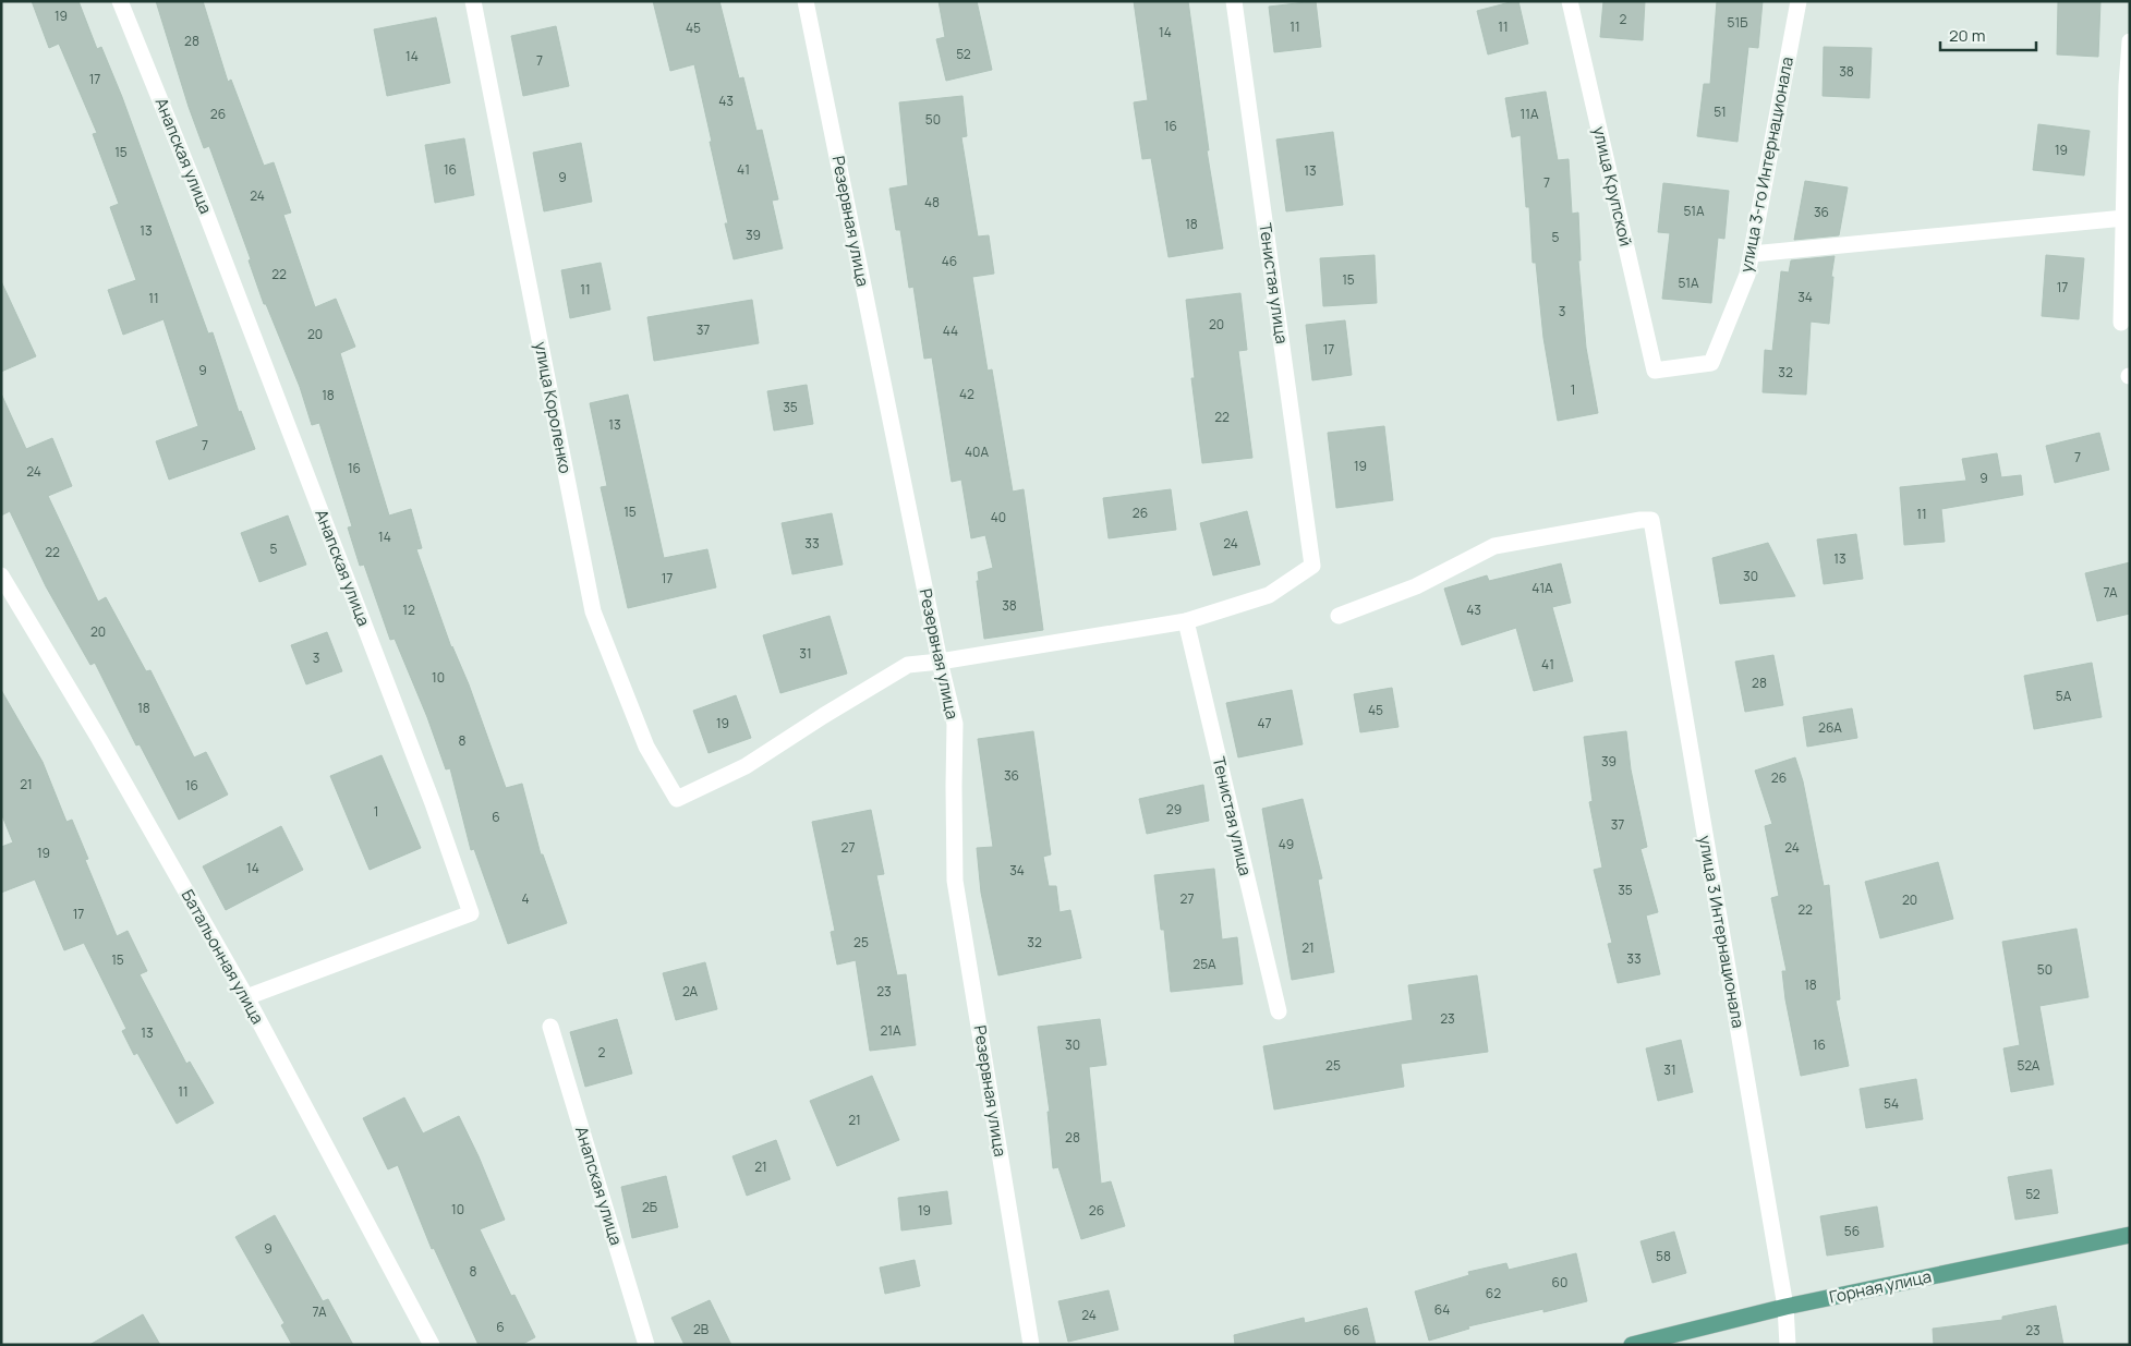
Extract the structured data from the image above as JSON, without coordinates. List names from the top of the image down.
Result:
{
  "streets": {
    "main road": ["Горная улица"],
    "street": [
      "Анапская улица",
      "улица 3-го Интернационала",
      "улица Крупской",
      "Резервная улица",
      "Тенистая улица",
      "улица Короленко",
      "улица 3 Интернационала",
      "Батальонная улица"
    ]
  },
  "crossings": [
    ["Анапская улица", "Батальонная улица"],
    ["улица 3-го Интернационала", "улица Крупской"],
    ["Резервная улица", "улица Короленко"],
    ["улица 3 Интернационала", "Горная улица"]
  ],
  "house_numbers": [
    "19",
    "2",
    "51Б",
    "11",
    "11",
    "45",
    "14",
    "28",
    "52",
    "14",
    "7",
    "38",
    "17",
    "43",
    "51",
    "26",
    "11А",
    "50",
    "16",
    "19",
    "15",
    "16",
    "41",
    "13",
    "9",
    "7",
    "24",
    "48",
    "51А",
    "36",
    "18",
    "13",
    "39",
    "5",
    "46",
    "22",
    "15",
    "51А",
    "17",
    "11",
    "34",
    "11",
    "3",
    "20",
    "37",
    "44",
    "20",
    "17",
    "9",
    "32",
    "1",
    "42",
    "18",
    "35",
    "22",
    "13",
    "7",
    "40А",
    "7",
    "19",
    "16",
    "24",
    "9",
    "15",
    "26",
    "11",
    "40",
    "14",
    "33",
    "24",
    "5",
    "22",
    "13",
    "30",
    "17",
    "41А",
    "7А",
    "38",
    "12",
    "43",
    "20",
    "31",
    "3",
    "41",
    "10",
    "28",
    "5А",
    "18",
    "45",
    "19",
    "47",
    "26А",
    "8",
    "39",
    "36",
    "26",
    "21",
    "16",
    "29",
    "1",
    "6",
    "37",
    "49",
    "27",
    "24",
    "19",
    "14",
    "34",
    "35",
    "4",
    "27",
    "20",
    "22",
    "17",
    "25",
    "32",
    "21",
    "33",
    "15",
    "25А",
    "50",
    "18",
    "2А",
    "23",
    "23",
    "21А",
    "13",
    "30",
    "16",
    "2",
    "25",
    "52А",
    "31",
    "11",
    "54",
    "21",
    "28",
    "21",
    "52",
    "2Б",
    "10",
    "19",
    "26",
    "56",
    "9",
    "58",
    "8",
    "60",
    "62",
    "64",
    "7А",
    "24",
    "6",
    "2В",
    "66",
    "23"
  ],
  "scale_bar": "20 m"
}
